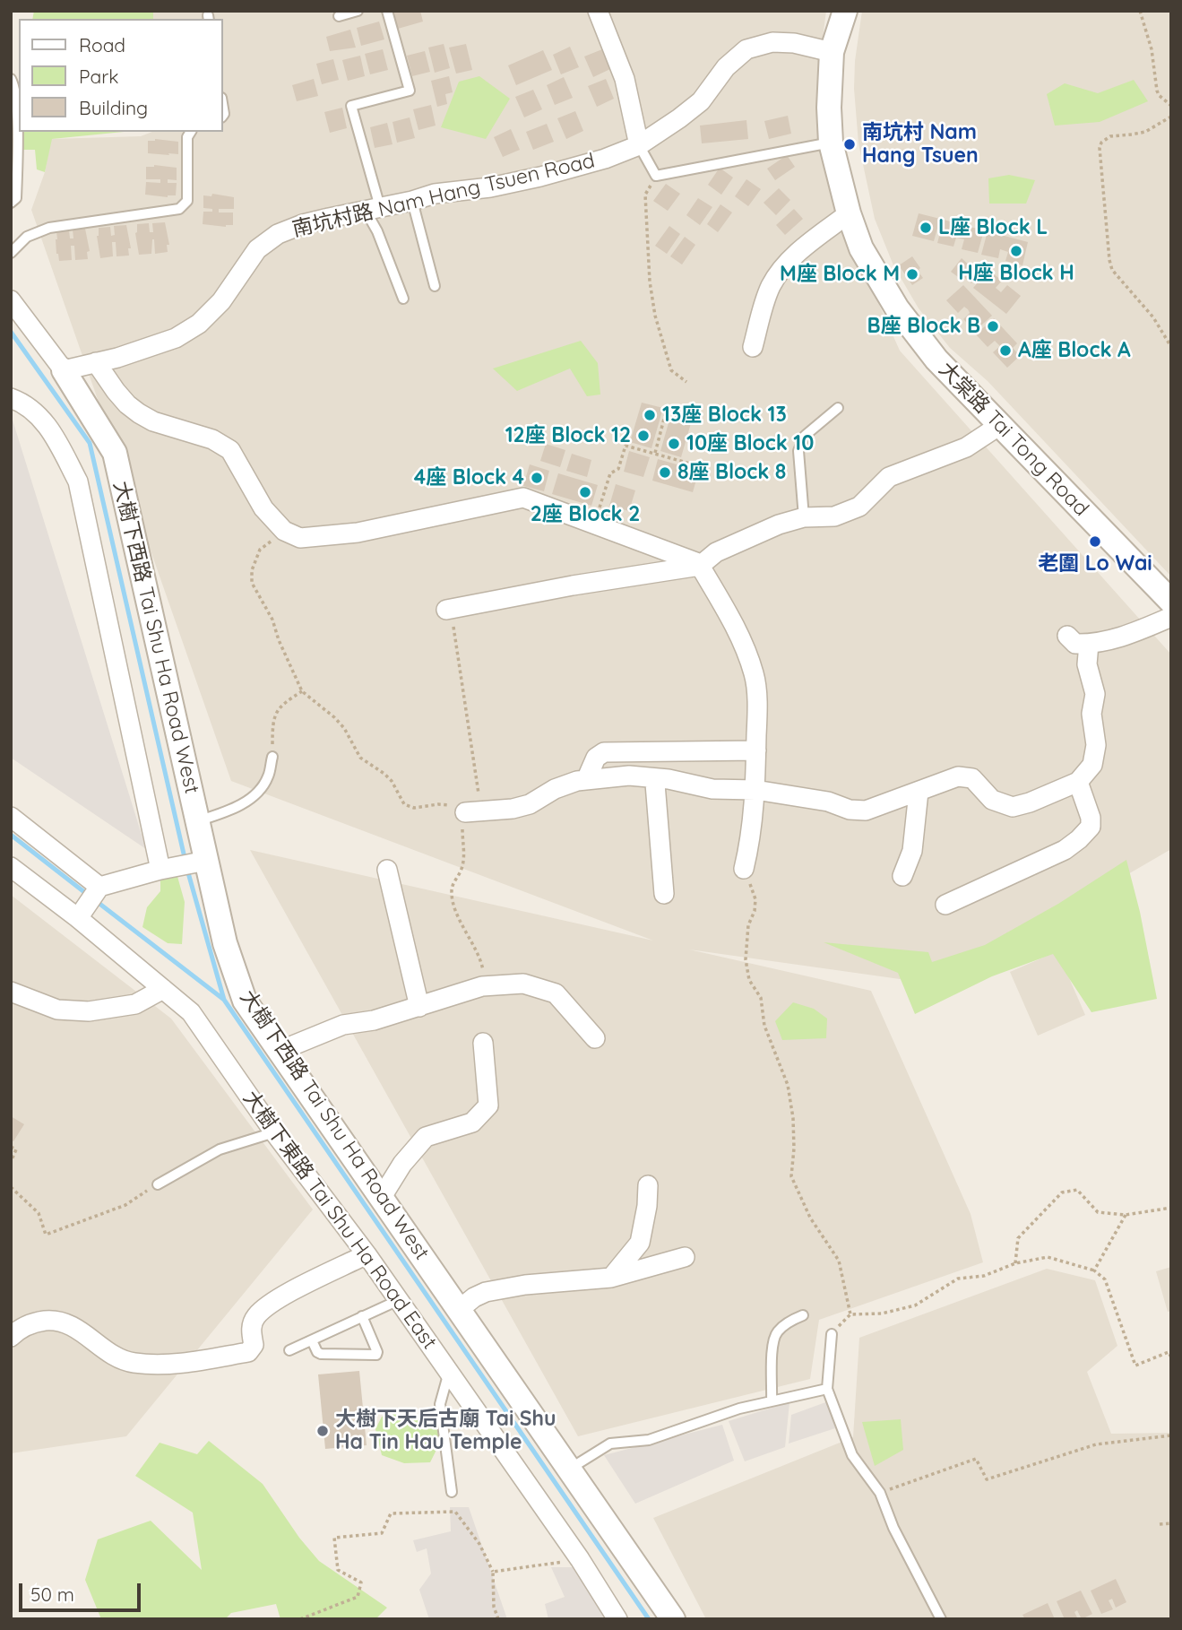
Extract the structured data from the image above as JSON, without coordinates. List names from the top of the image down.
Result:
{
  "streets": {
    "street": [
      "南坑村路 Nam Hang Tsuen Road",
      "大棠路 Tai Tong Road",
      "大樹下西路 Tai Shu Ha Road West",
      "大樹下東路 Tai Shu Ha Road East"
    ]
  },
  "crossings": [
    ["南坑村路 Nam Hang Tsuen Road", "大棠路 Tai Tong Road"],
    ["南坑村路 Nam Hang Tsuen Road", "大樹下西路 Tai Shu Ha Road West"]
  ],
  "places": [
    "南坑村 Nam Hang Tsuen",
    "L座 Block L",
    "H座 Block H",
    "M座 Block M",
    "B座 Block B",
    "A座 Block A",
    "13座 Block 13",
    "12座 Block 12",
    "10座 Block 10",
    "8座 Block 8",
    "4座 Block 4",
    "2座 Block 2",
    "老圍 Lo Wai",
    "大樹下天后古廟 Tai Shu Ha Tin Hau Temple"
  ],
  "legend": ["Road", "Park", "Building"],
  "scale_bar": "50 m"
}
